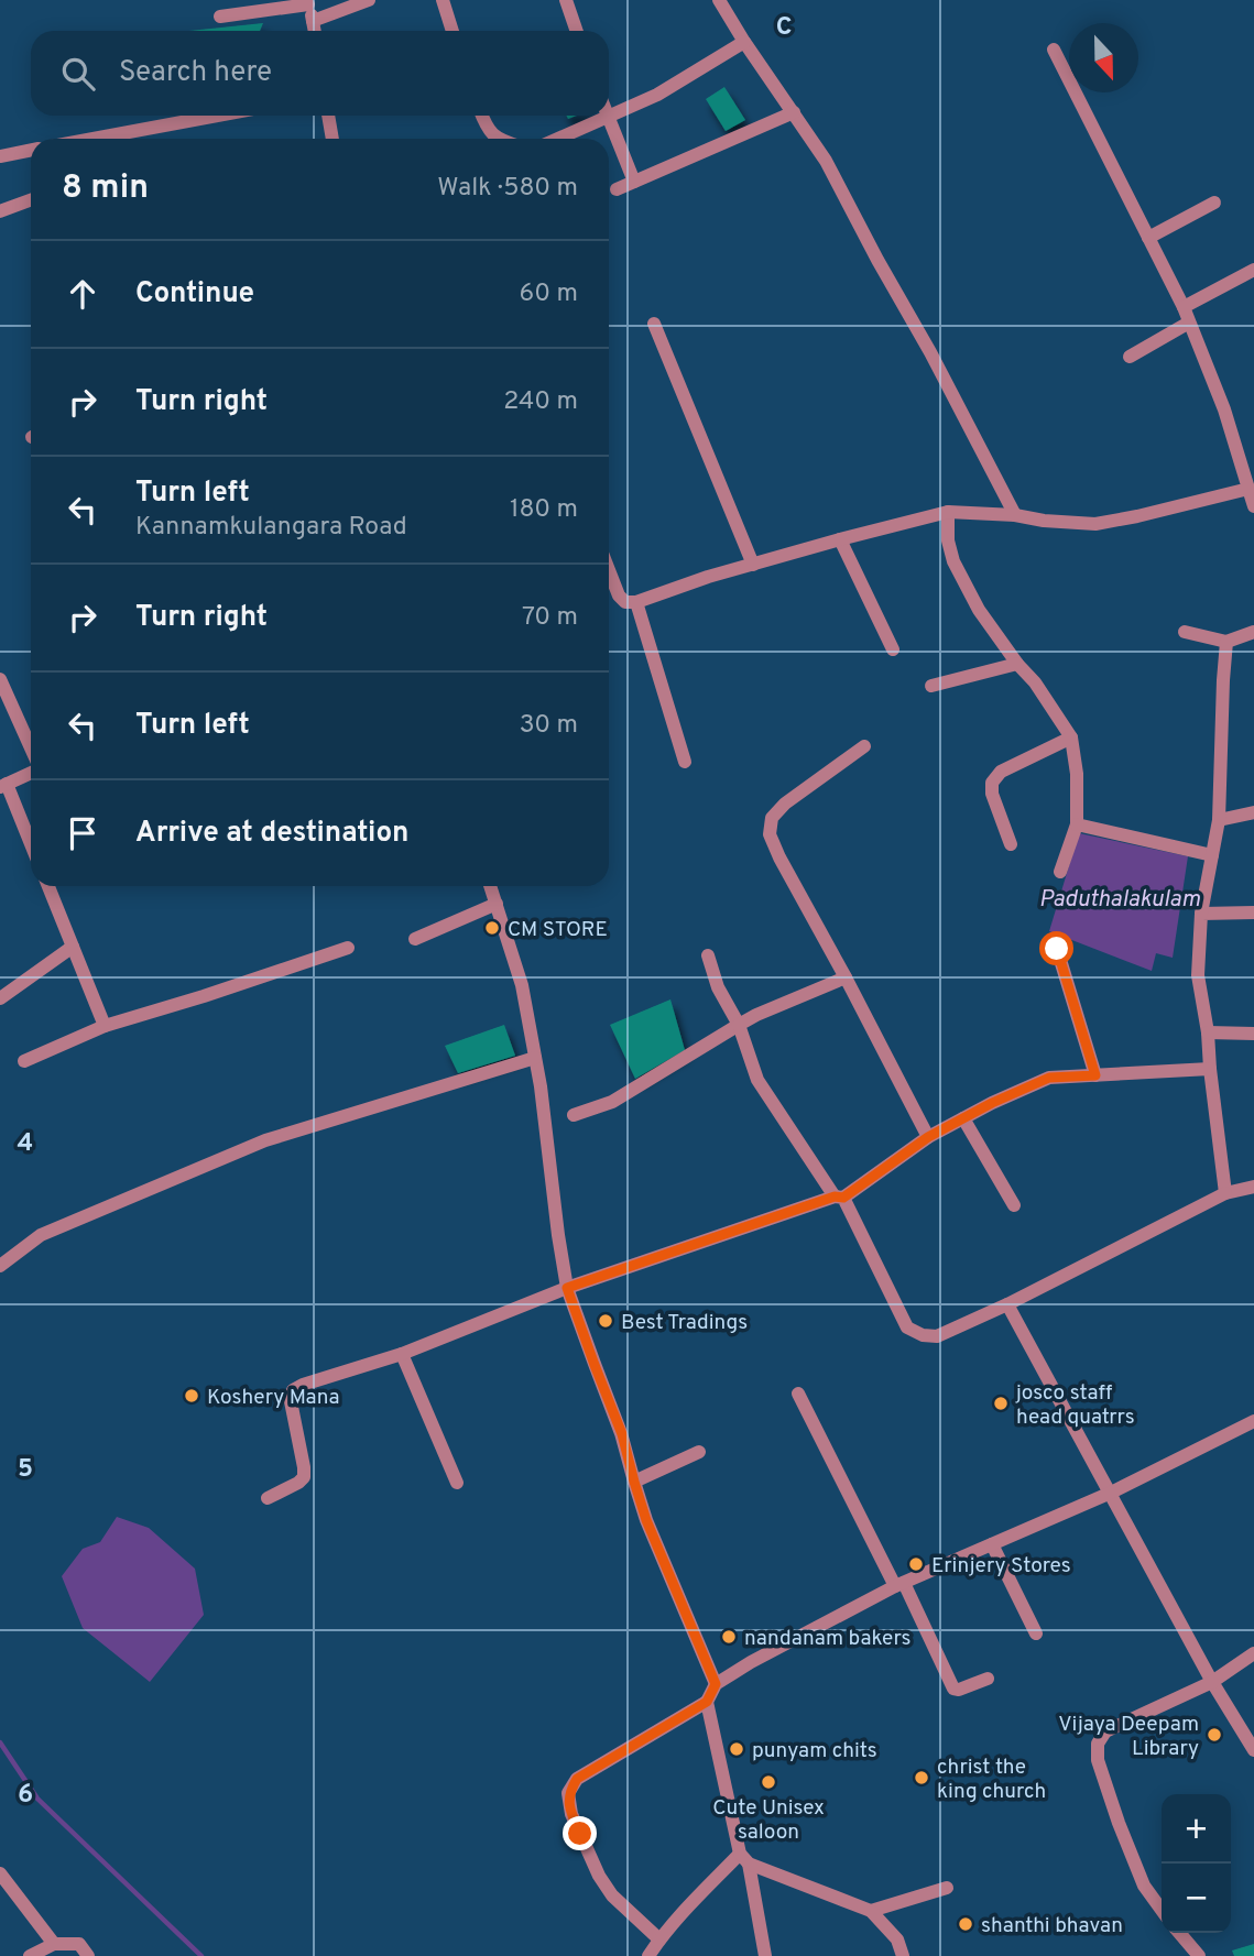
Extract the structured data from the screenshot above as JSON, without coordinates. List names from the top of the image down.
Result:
{
  "water": ["Paduthalakulam"],
  "places": [
    "CM STORE",
    "Best Tradings",
    "Koshery Mana",
    "josco staff head quatrrs",
    "Erinjery Stores",
    "nandanam bakers",
    "Vijaya Deepam Library",
    "punyam chits",
    "christ the king church",
    "Cute Unisex saloon",
    "shanthi bhavan"
  ],
  "north": "bottom",
  "page": {
    "search": "Search here",
    "heading": ["8 min", "Walk · 580 m"],
    "list": [
      ["Continue", "60 m"],
      ["Turn right", "240 m"],
      ["Turn left", "Kannamkulangara Road", "180 m"],
      ["Turn right", "70 m"],
      ["Turn left", "30 m"],
      "Arrive at destination"
    ],
    "map_buttons": ["+", "−"]
  },
  "grid": {
    "columns": ["C"],
    "rows": ["4", "5", "6"]
  }
}
